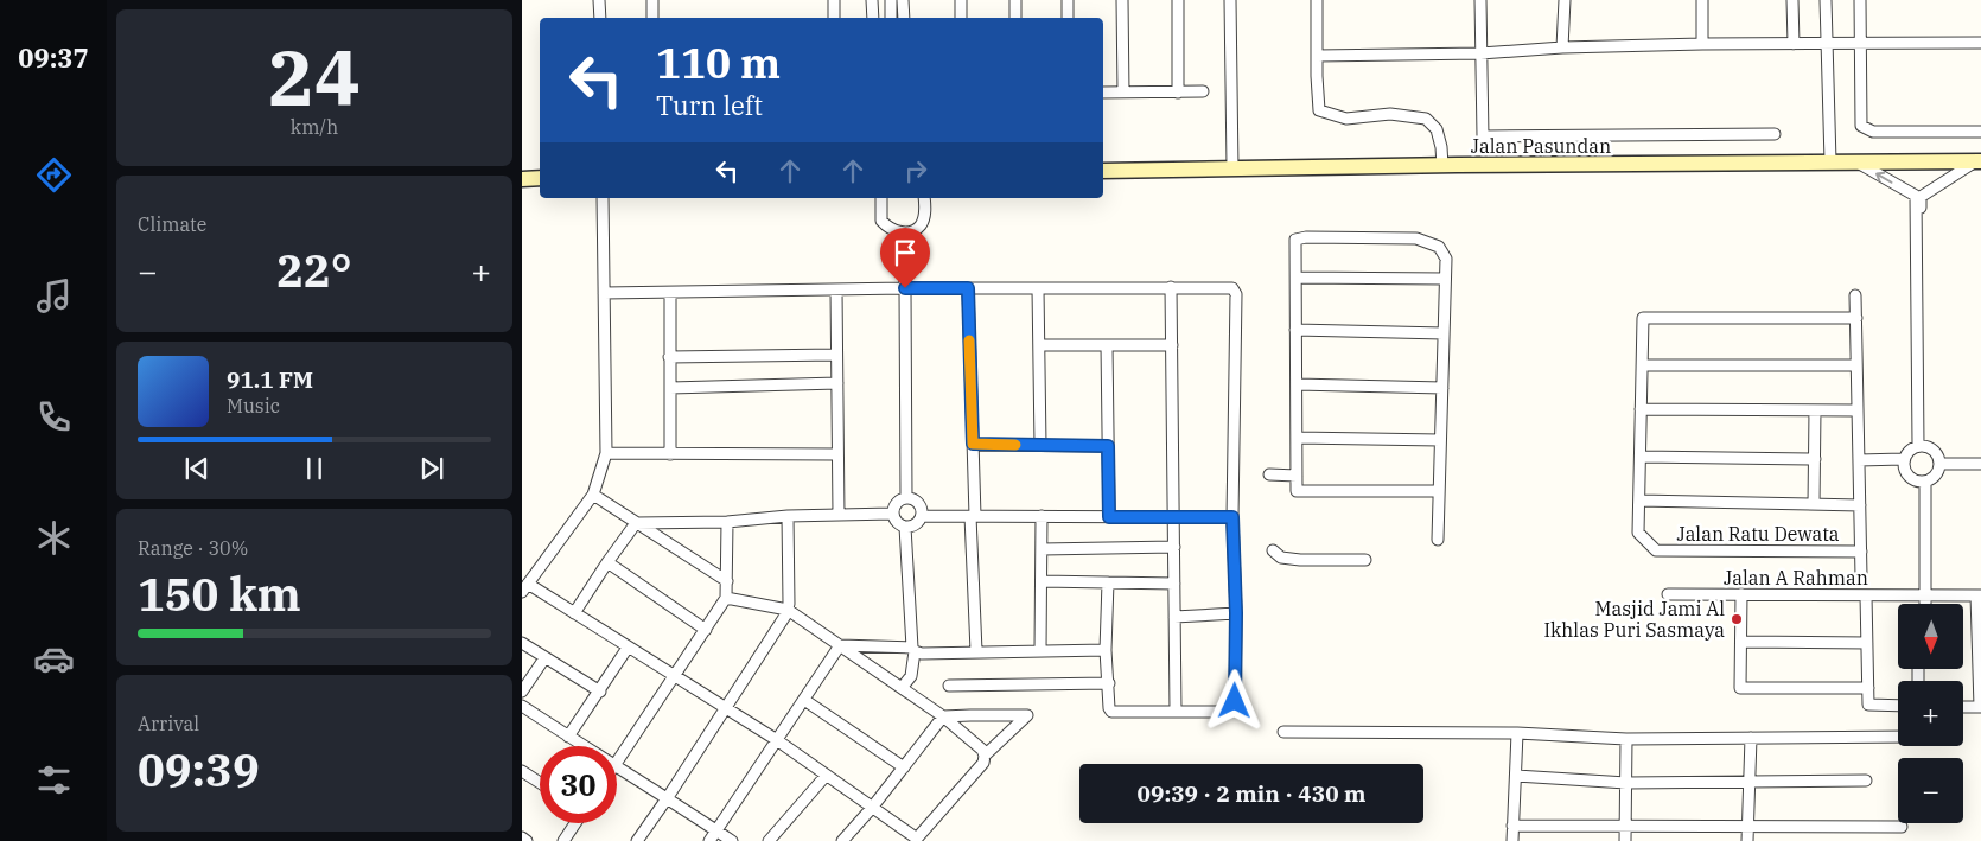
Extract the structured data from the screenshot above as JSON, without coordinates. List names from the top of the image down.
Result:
{
  "streets": {
    "street": ["Jalan Pasundan", "Jalan Ratu Dewata", "Jalan A Rahman"]
  },
  "places": ["Masjid Jami Al Ikhlas Puri Sasmaya"],
  "north": "bottom",
  "page": {
    "tabs": "09:37",
    "tile": [
      ["24", "km/h"],
      "Climate",
      ["Range · 30%", "150 km"],
      ["Arrival", "09:39"]
    ],
    "turn": ["110 m", "Turn left"],
    "heat": ["−", "22°", "+"],
    "song": ["91.1 FM", "Music"],
    "map_buttons": ["+", "−"],
    "limit": "30",
    "trip": "09:39 · 2 min · 430 m"
  }
}
